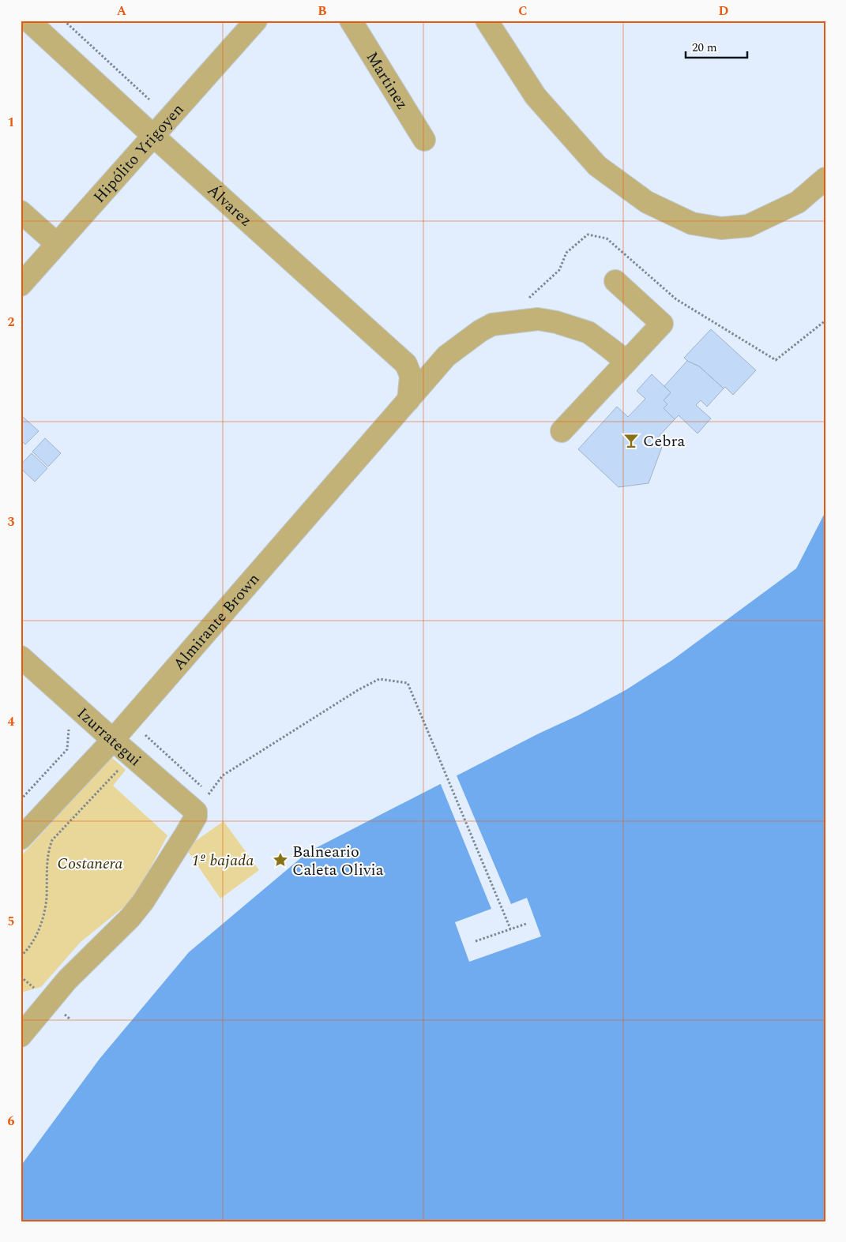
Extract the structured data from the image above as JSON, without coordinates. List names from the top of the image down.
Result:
{
  "streets": {
    "street": [
      "Martinez",
      "Hipólito Yrigoyen",
      "Álvarez",
      "Almirante Brown",
      "Izurrategui"
    ]
  },
  "crossings": [
    ["Hipólito Yrigoyen", "Álvarez"],
    ["Álvarez", "Almirante Brown"],
    ["Almirante Brown", "Izurrategui"]
  ],
  "parks": ["1º bajada", "Costanera"],
  "places": {
    "bar": ["Cebra"],
    "place": ["Balneario Caleta Olivia"]
  },
  "scale_bar": "20 m",
  "grid": {
    "columns": [
      "A",
      "B",
      "C",
      "D"
    ],
    "rows": [
      "1",
      "2",
      "3",
      "4",
      "5",
      "6"
    ]
  }
}
